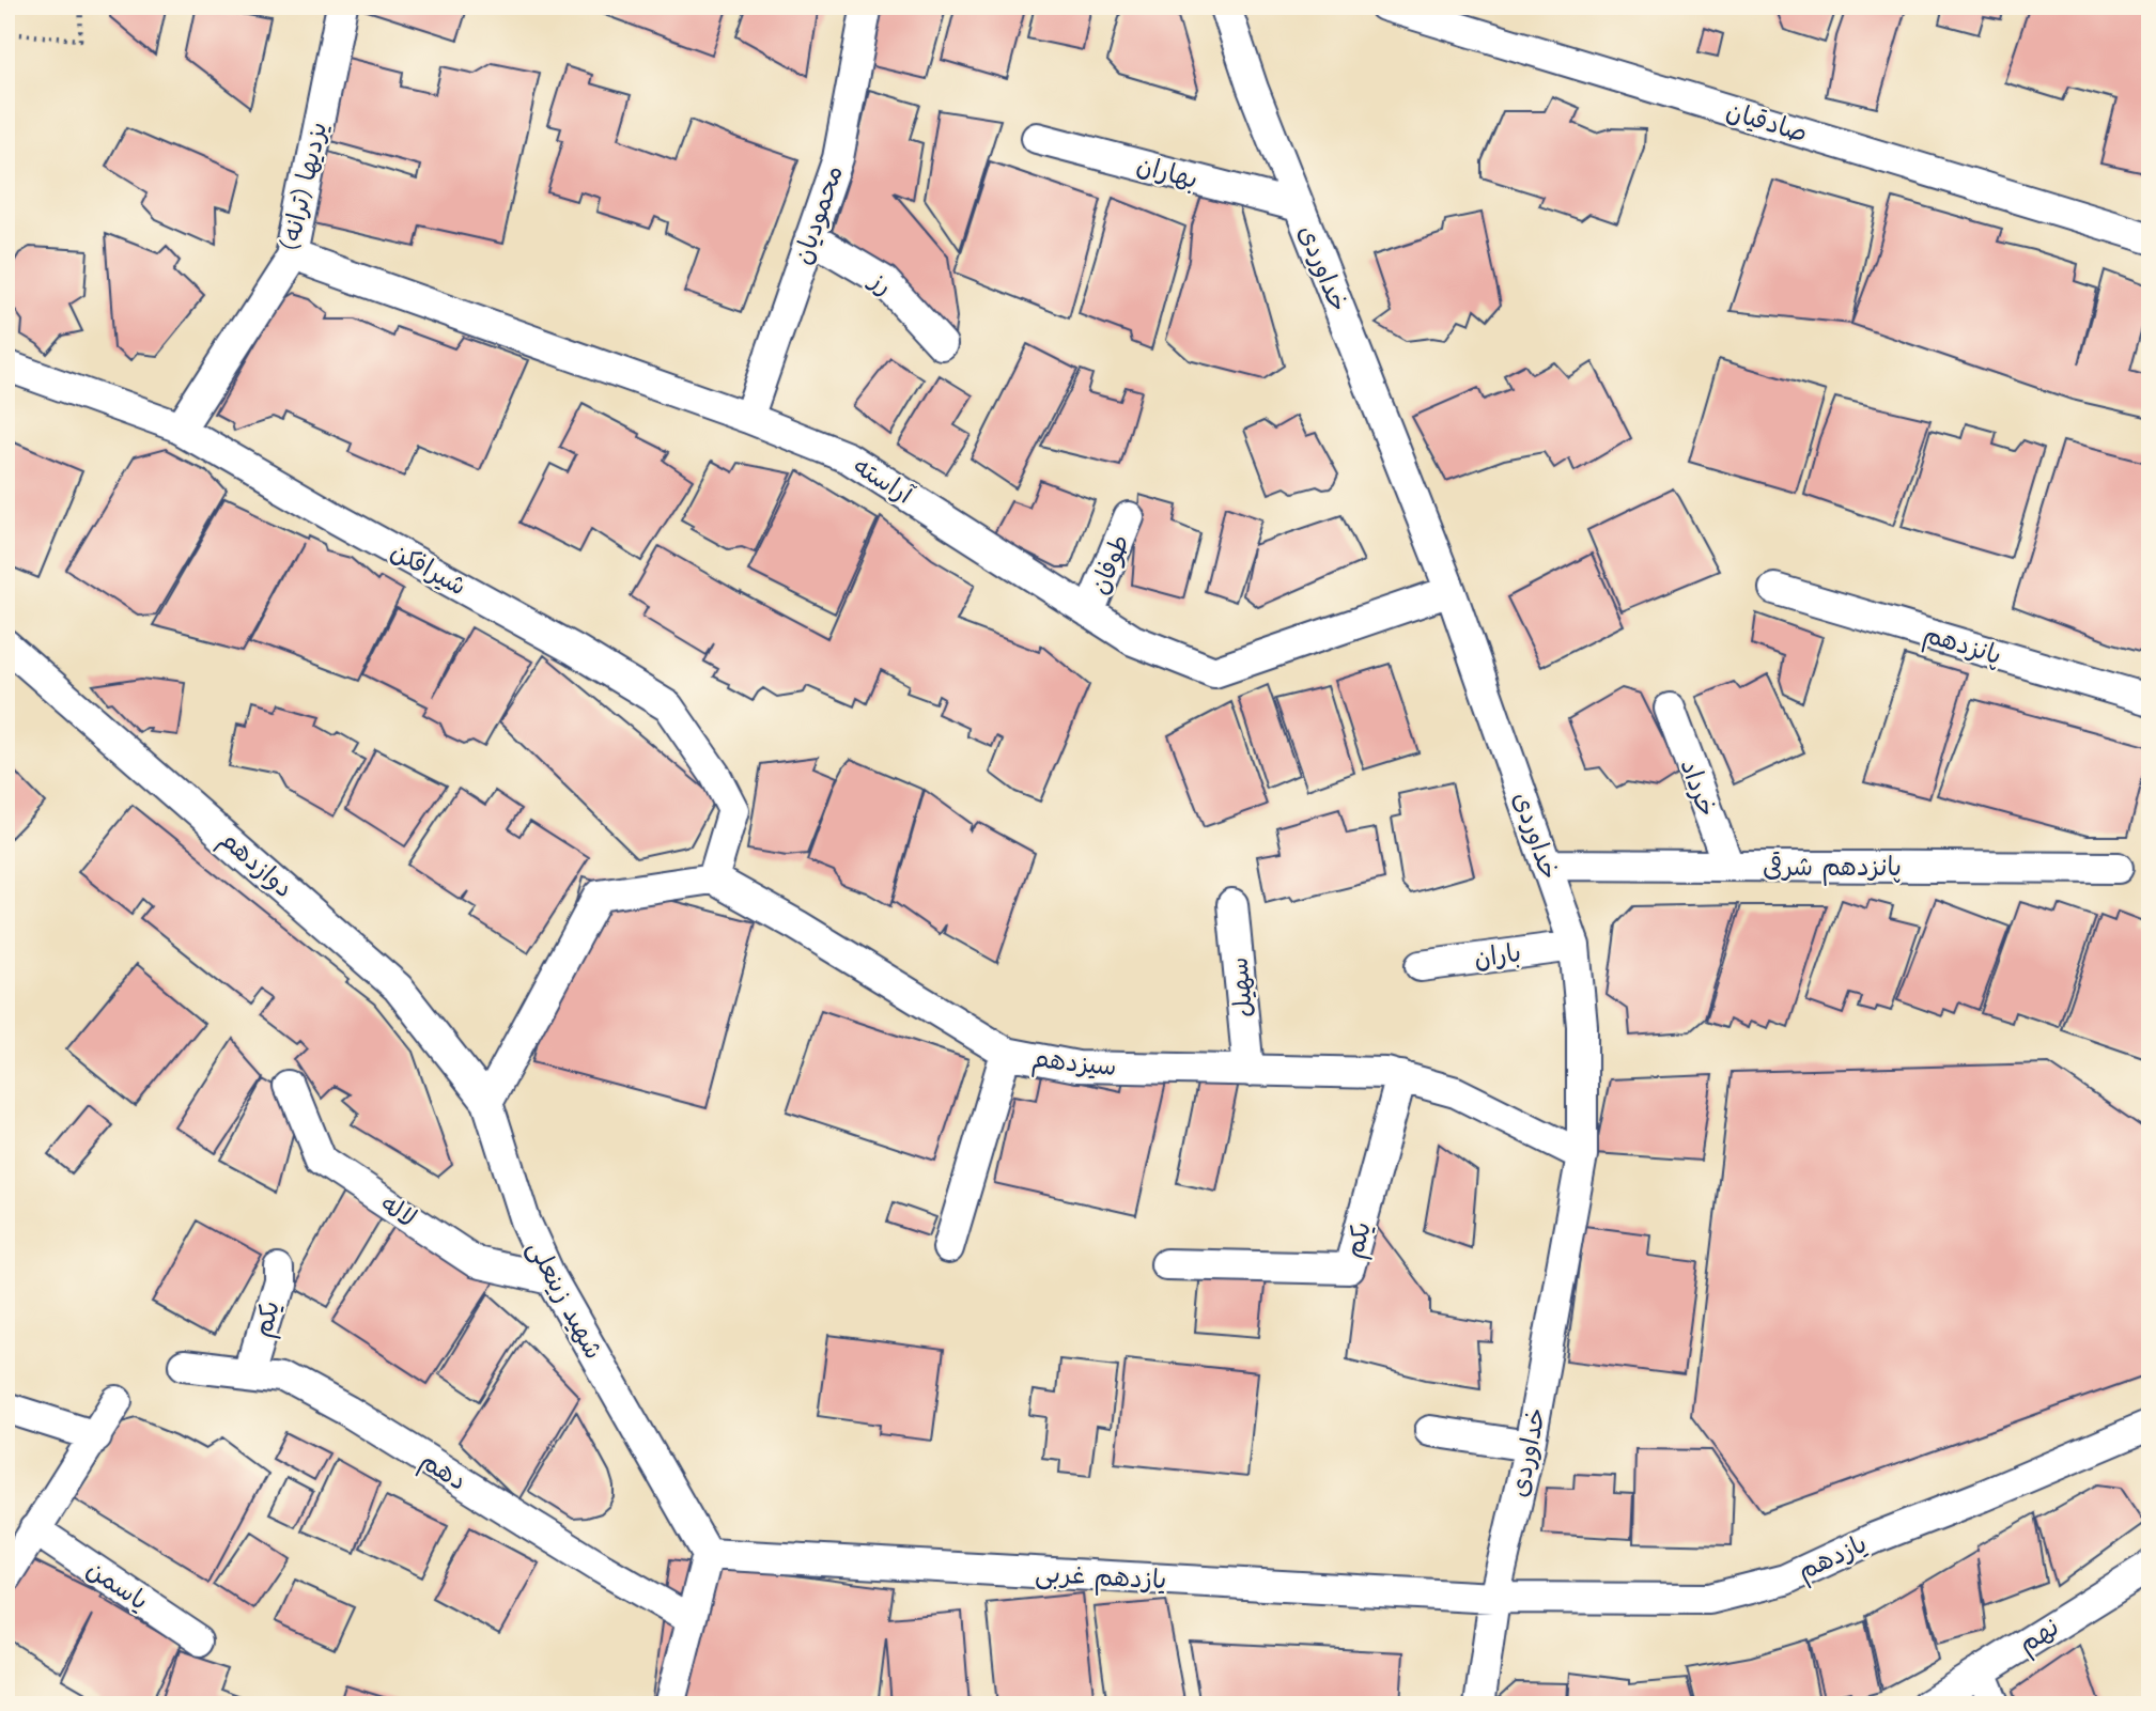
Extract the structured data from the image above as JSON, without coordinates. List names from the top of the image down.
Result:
{
  "streets": {
    "street": [
      "صادقیان",
      "بهاران",
      "یزدیها (ترانه)",
      "محمودیان",
      "خداوردی",
      "رز",
      "آراسته",
      "طوفان",
      "شیرافکن",
      "پانزدهم",
      "خرداد",
      "دوازدهم",
      "پانزدهم شرقی",
      "باران",
      "سهیل",
      "سیزدهم",
      "لاله",
      "یکم",
      "شهید زینعلی",
      "دهم",
      "یازدهم",
      "یازدهم غربی",
      "یاسمن",
      "نهم"
    ]
  },
  "crossings": [
    ["بهاران", "خداوردی"],
    ["یزدیها (ترانه)", "آراسته"],
    ["یزدیها (ترانه)", "شیرافکن"],
    ["محمودیان", "رز"],
    ["محمودیان", "آراسته"],
    ["خداوردی", "آراسته"],
    ["خداوردی", "پانزدهم شرقی"],
    ["خداوردی", "باران"],
    ["خداوردی", "سیزدهم"],
    ["خداوردی", "یازدهم"],
    ["خداوردی", "یازدهم غربی"],
    ["آراسته", "طوفان"],
    ["شیرافکن", "سیزدهم"],
    ["خرداد", "پانزدهم شرقی"],
    ["دوازدهم", "شهید زینعلی"],
    ["سهیل", "سیزدهم"],
    ["سیزدهم", "یکم"],
    ["لاله", "شهید زینعلی"],
    ["یکم", "دهم"],
    ["شهید زینعلی", "یازدهم غربی"],
    ["یازدهم", "یازدهم غربی"]
  ]
}
